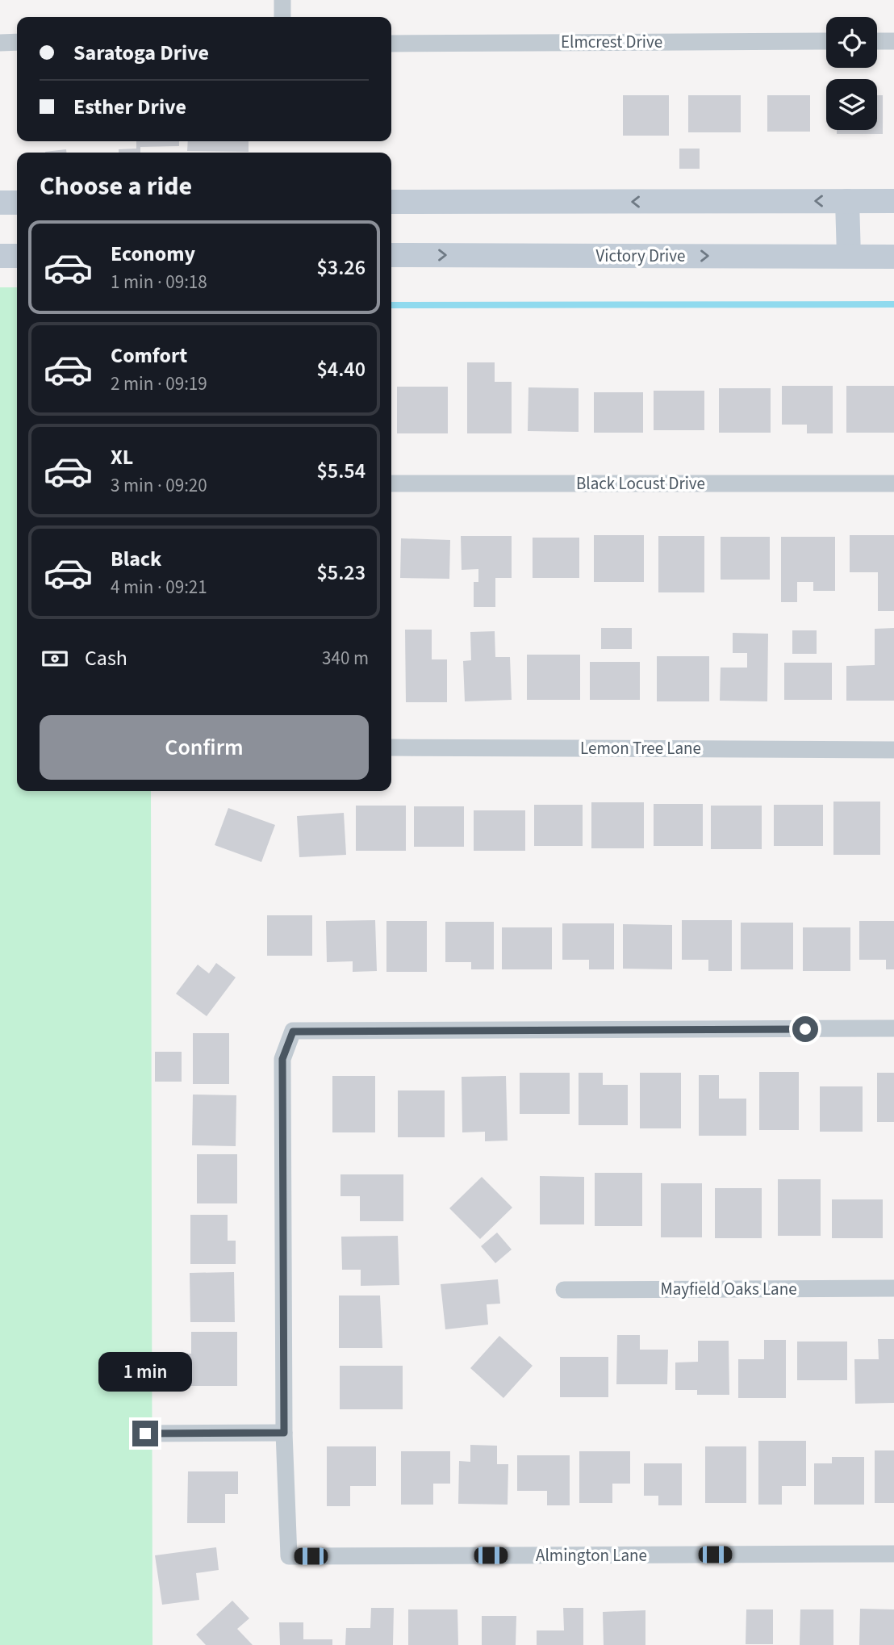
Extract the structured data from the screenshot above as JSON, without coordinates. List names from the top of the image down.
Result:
{
  "streets": {
    "main road": ["Victory Drive"],
    "street": [
      "Elmcrest Drive",
      "Black Locust Drive",
      "Lemon Tree Lane",
      "Mayfield Oaks Lane",
      "Almington Lane"
    ]
  },
  "page": {
    "banner": ["Saratoga Drive", "Esther Drive"],
    "heading": "Choose a ride",
    "list": [
      {
        "name": "Economy",
        "note": "1 min · 09:18",
        "value": "$3.26"
      },
      {
        "name": "Comfort",
        "note": "2 min · 09:19",
        "value": "$4.40"
      },
      {
        "name": "XL",
        "note": "3 min · 09:20",
        "value": "$5.54"
      },
      {
        "name": "Black",
        "note": "4 min · 09:21",
        "value": "$5.23"
      }
    ],
    "pay": ["Cash", "340 m"],
    "buttons": "Confirm",
    "bubble": "1 min"
  }
}
